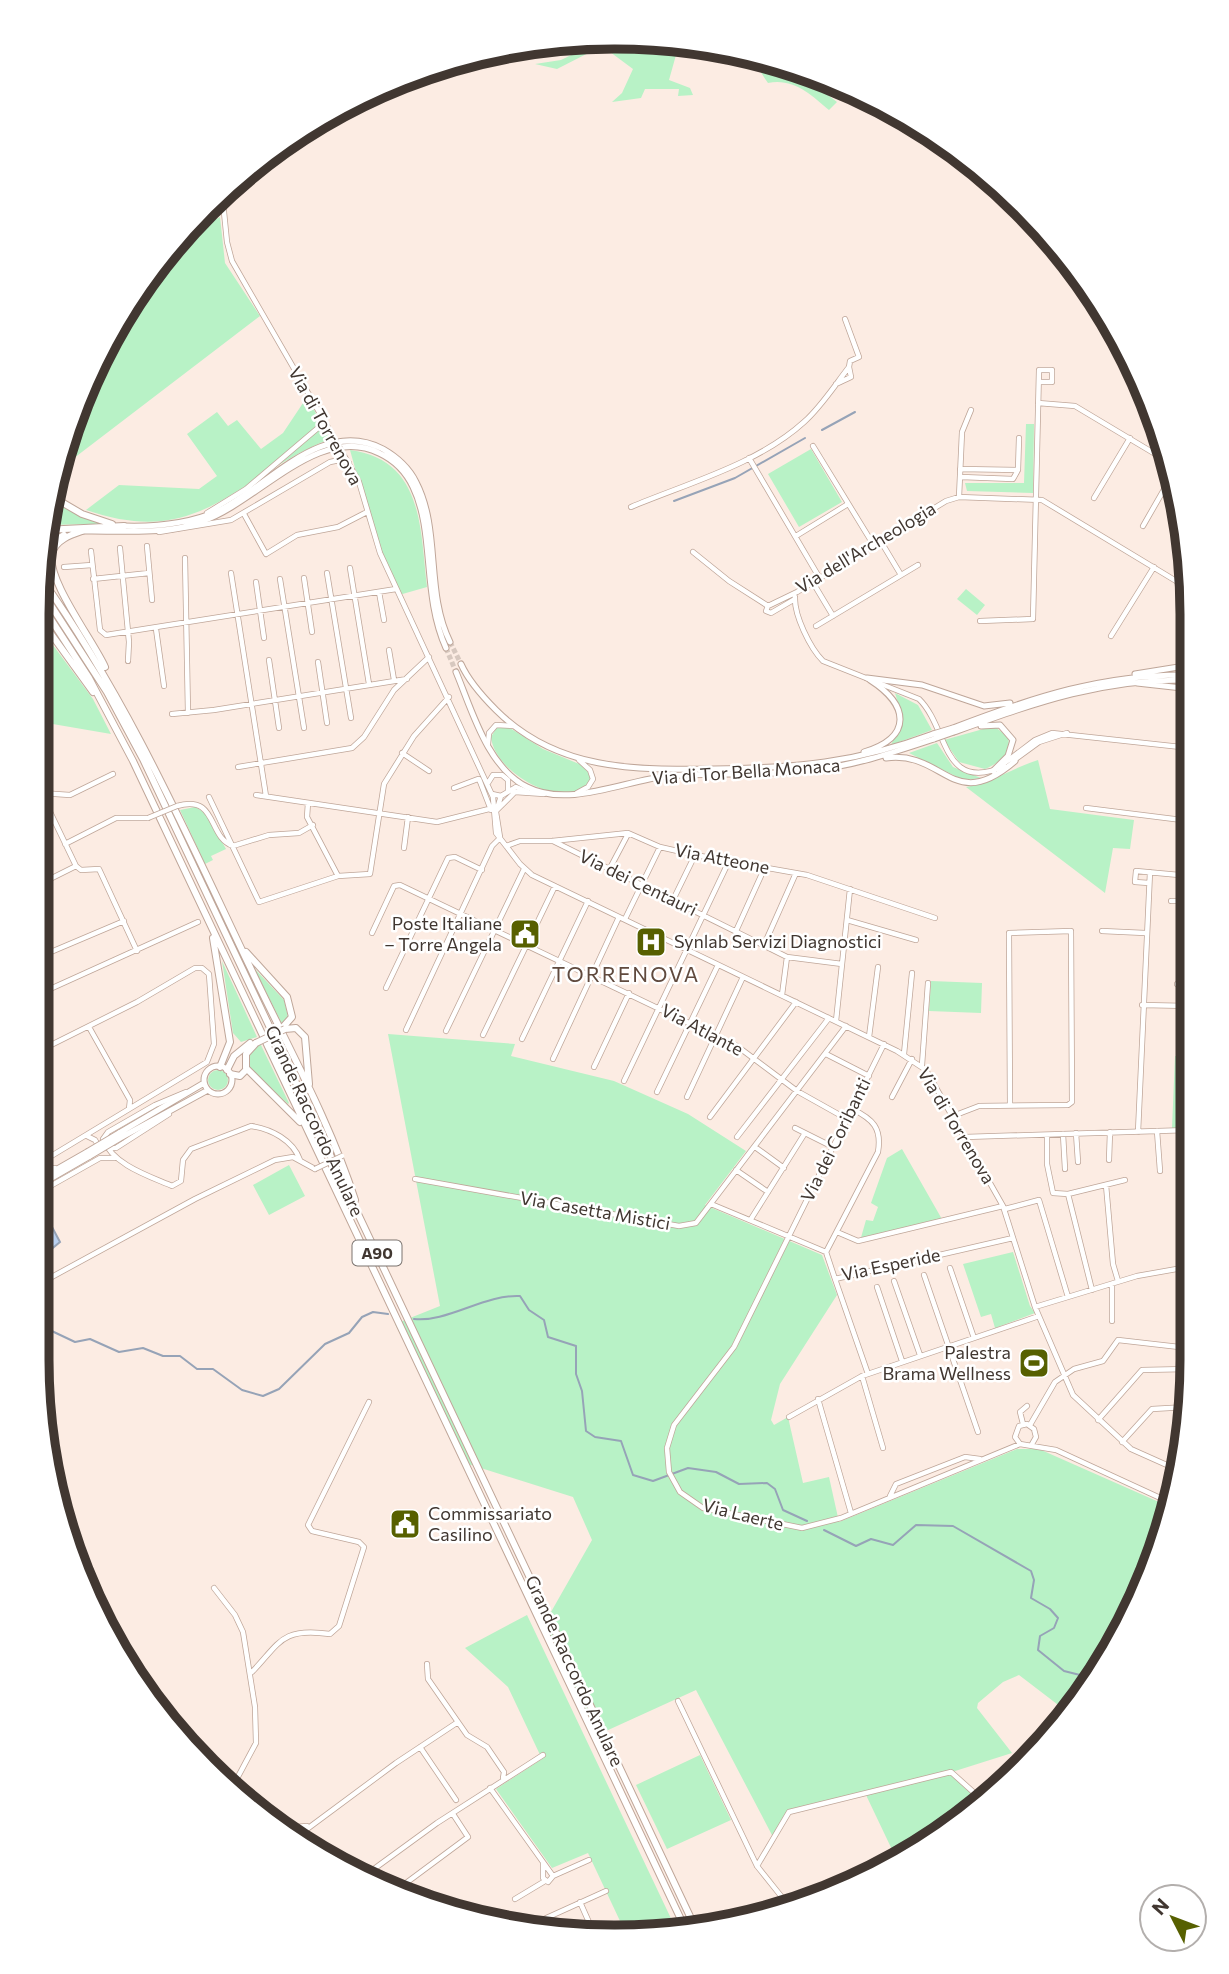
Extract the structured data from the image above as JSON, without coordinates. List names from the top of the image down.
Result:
{
  "streets": {
    "highway": ["Grande Raccordo Anulare", "A90"],
    "main road": ["Via di Tor Bella Monaca"],
    "street": [
      "Via di Torrenova",
      "Via dell'Archeologia",
      "Via Atteone",
      "Via dei Centauri",
      "Via Atlante",
      "Via dei Coribanti",
      "Via Casetta Mistici",
      "Via Esperide",
      "Via Laerte"
    ]
  },
  "crossings": [
    ["Via di Torrenova", "Via Atteone"],
    ["Via di Torrenova", "Via dei Coribanti"],
    ["Via di Torrenova", "Via Casetta Mistici"],
    ["Via di Torrenova", "Via Esperide"],
    ["Via Atteone", "Via dei Centauri"],
    ["Via Atlante", "Via dei Coribanti"],
    ["Via Atlante", "Via Casetta Mistici"],
    ["Via dei Coribanti", "Via Esperide"],
    ["Via dei Coribanti", "Via Laerte"],
    ["Via Casetta Mistici", "Via Esperide"],
    ["Via Esperide", "Via Laerte"]
  ],
  "districts": ["TORRENOVA"],
  "places": {
    "public building": ["Poste Italiane – Torre Angela", "Commissariato Casilino"],
    "hospital": ["Synlab Servizi Diagnostici"],
    "sports": ["Palestra Brama Wellness"]
  },
  "north": "top left"
}
